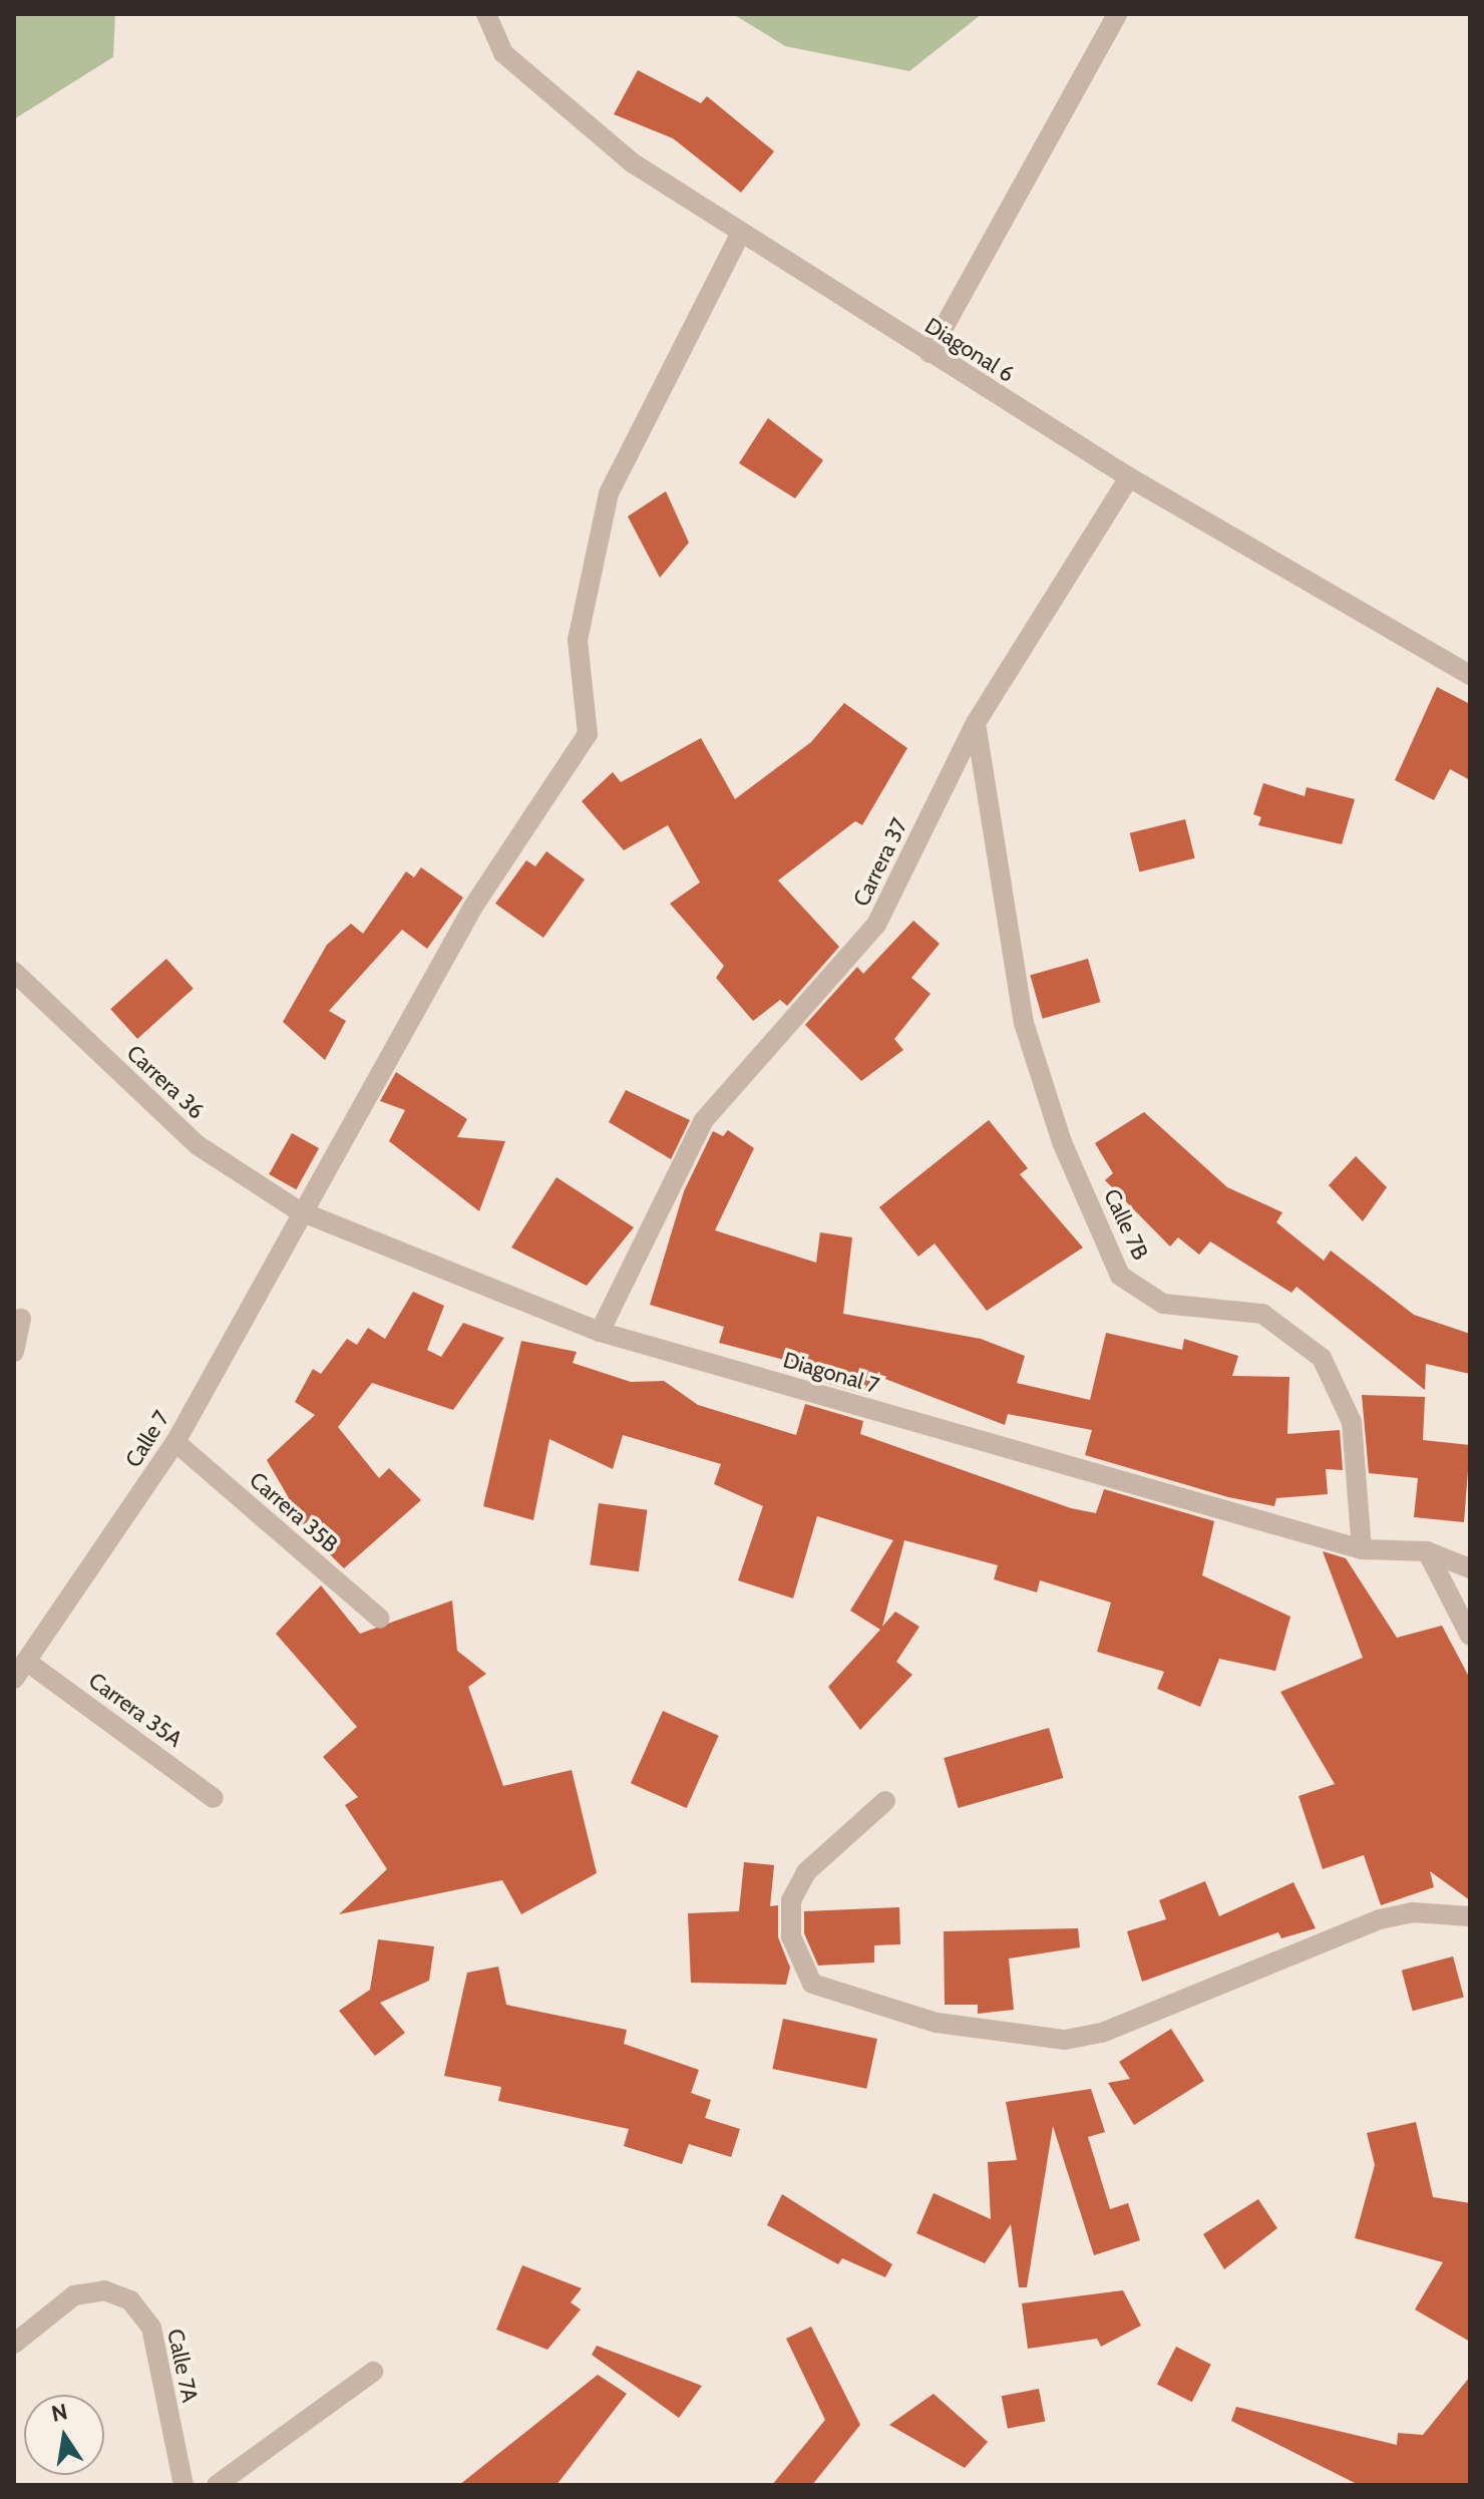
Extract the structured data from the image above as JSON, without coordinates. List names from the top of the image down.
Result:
{
  "streets": {
    "street": [
      "Diagonal 6",
      "Carrera 37",
      "Carrera 36",
      "Calle 7B",
      "Diagonal 7",
      "Calle 7",
      "Carrera 35B",
      "Carrera 35A",
      "Calle 7A"
    ]
  },
  "crossings": [
    ["Diagonal 6", "Carrera 37"],
    ["Diagonal 6", "Calle 7"],
    ["Carrera 37", "Calle 7B"],
    ["Carrera 37", "Diagonal 7"],
    ["Carrera 36", "Diagonal 7"],
    ["Carrera 36", "Calle 7"],
    ["Calle 7B", "Diagonal 7"],
    ["Diagonal 7", "Calle 7"],
    ["Calle 7", "Carrera 35B"],
    ["Calle 7", "Carrera 35A"]
  ],
  "north": "top"
}
